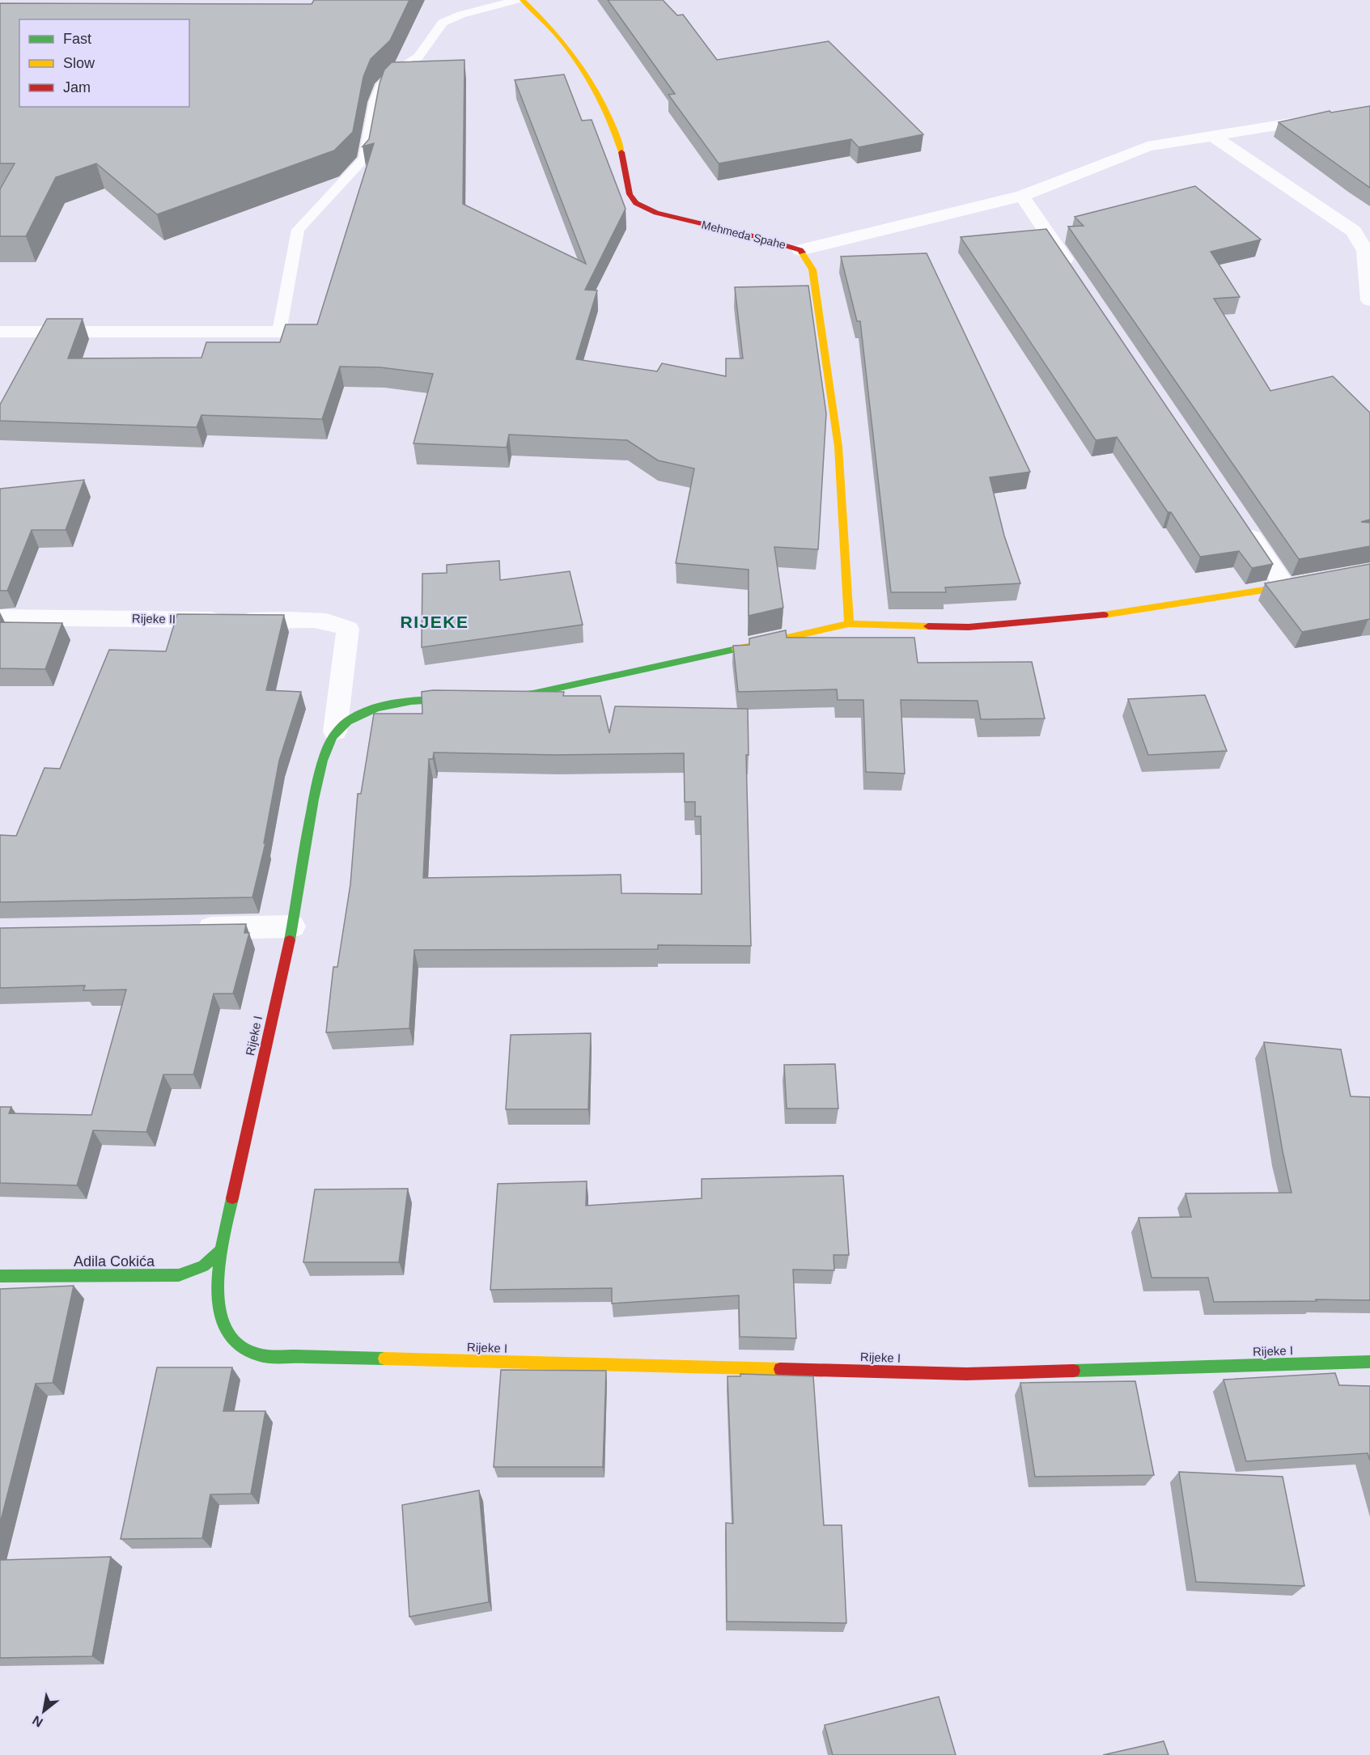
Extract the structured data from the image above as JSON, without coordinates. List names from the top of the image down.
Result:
{
  "streets": {
    "street": [
      "Mehmeda Spahe",
      "Rijeke II",
      "Rijeke I",
      "Adila Cokića"
    ]
  },
  "crossings": [
    ["Rijeke II", "Rijeke I"],
    ["Rijeke I", "Adila Cokića"]
  ],
  "districts": ["RIJEKE"],
  "legend": ["Fast", "Slow", "Jam"],
  "north": "bottom left"
}
